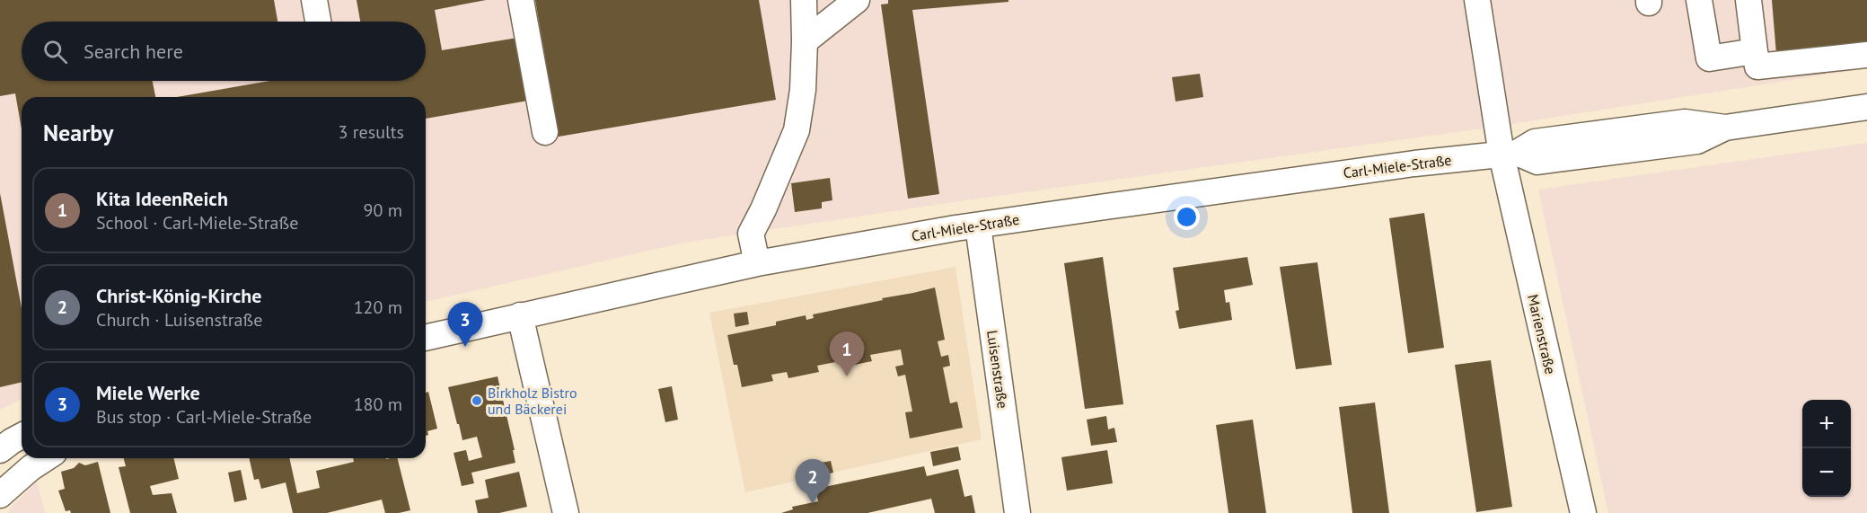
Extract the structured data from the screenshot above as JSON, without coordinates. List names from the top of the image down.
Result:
{
  "streets": {
    "street": ["Carl-Miele-Straße", "Marienstraße", "Luisenstraße"]
  },
  "crossings": [
    ["Carl-Miele-Straße", "Marienstraße"],
    ["Carl-Miele-Straße", "Luisenstraße"]
  ],
  "places": ["Birkholz Bistro und Bäckerei"],
  "page": {
    "search": "Search here",
    "heading": ["Nearby", "3 results"],
    "list": [
      {
        "mark": "1",
        "name": "Kita IdeenReich",
        "note": "School · Carl-Miele-Straße",
        "value": "90 m"
      },
      {
        "mark": "2",
        "name": "Christ-König-Kirche",
        "note": "Church · Luisenstraße",
        "value": "120 m"
      },
      {
        "mark": "3",
        "name": "Miele Werke",
        "note": "Bus stop · Carl-Miele-Straße",
        "value": "180 m"
      }
    ],
    "pins": ["3", "1", "2"],
    "map_buttons": ["+", "−"]
  }
}
